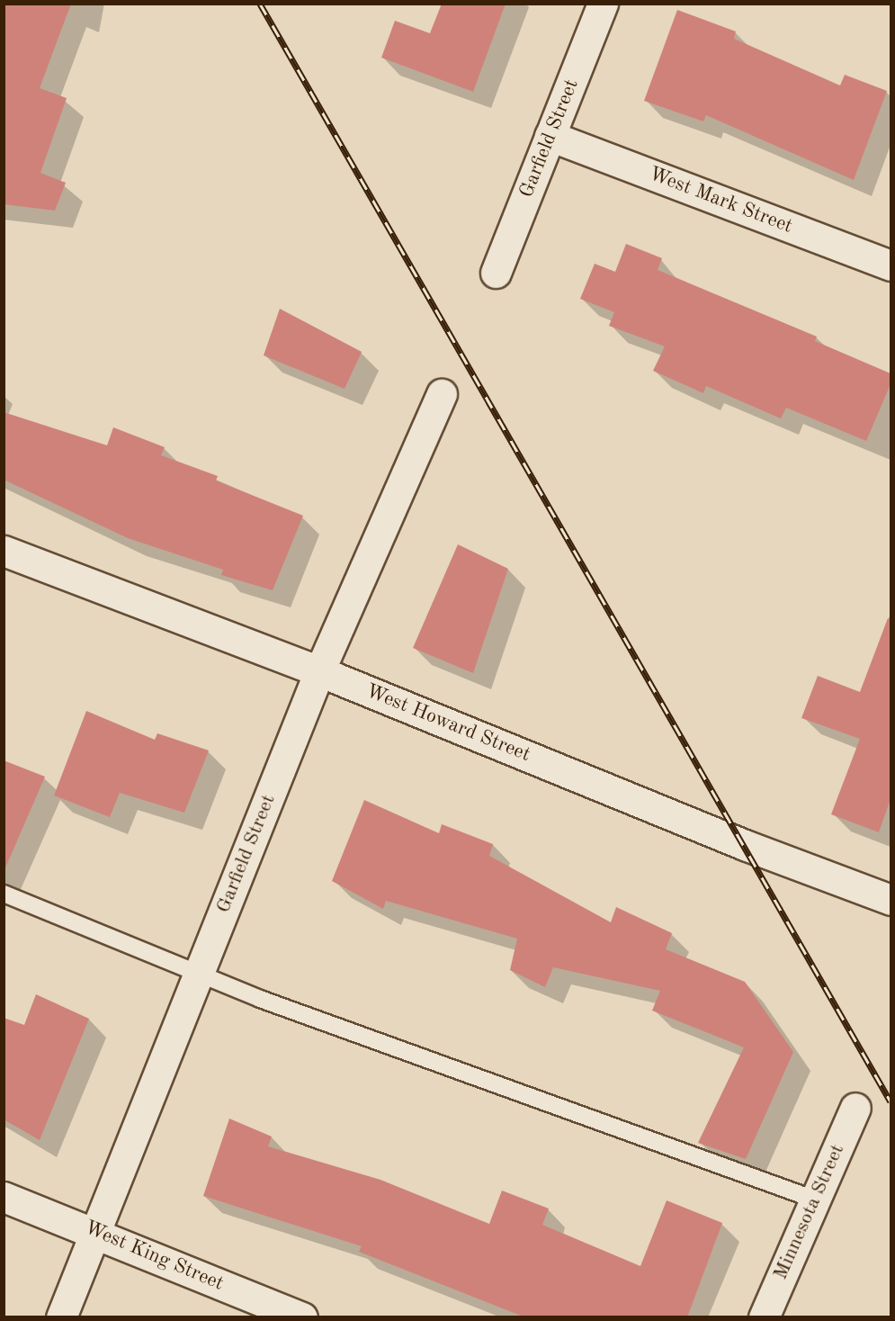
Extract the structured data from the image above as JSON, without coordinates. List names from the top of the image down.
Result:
{
  "streets": {
    "street": [
      "Garfield Street",
      "West Mark Street",
      "West Howard Street",
      "Minnesota Street",
      "West King Street"
    ]
  },
  "crossings": [
    ["Garfield Street", "West Mark Street"],
    ["Garfield Street", "West Howard Street"],
    ["Garfield Street", "West King Street"]
  ]
}
